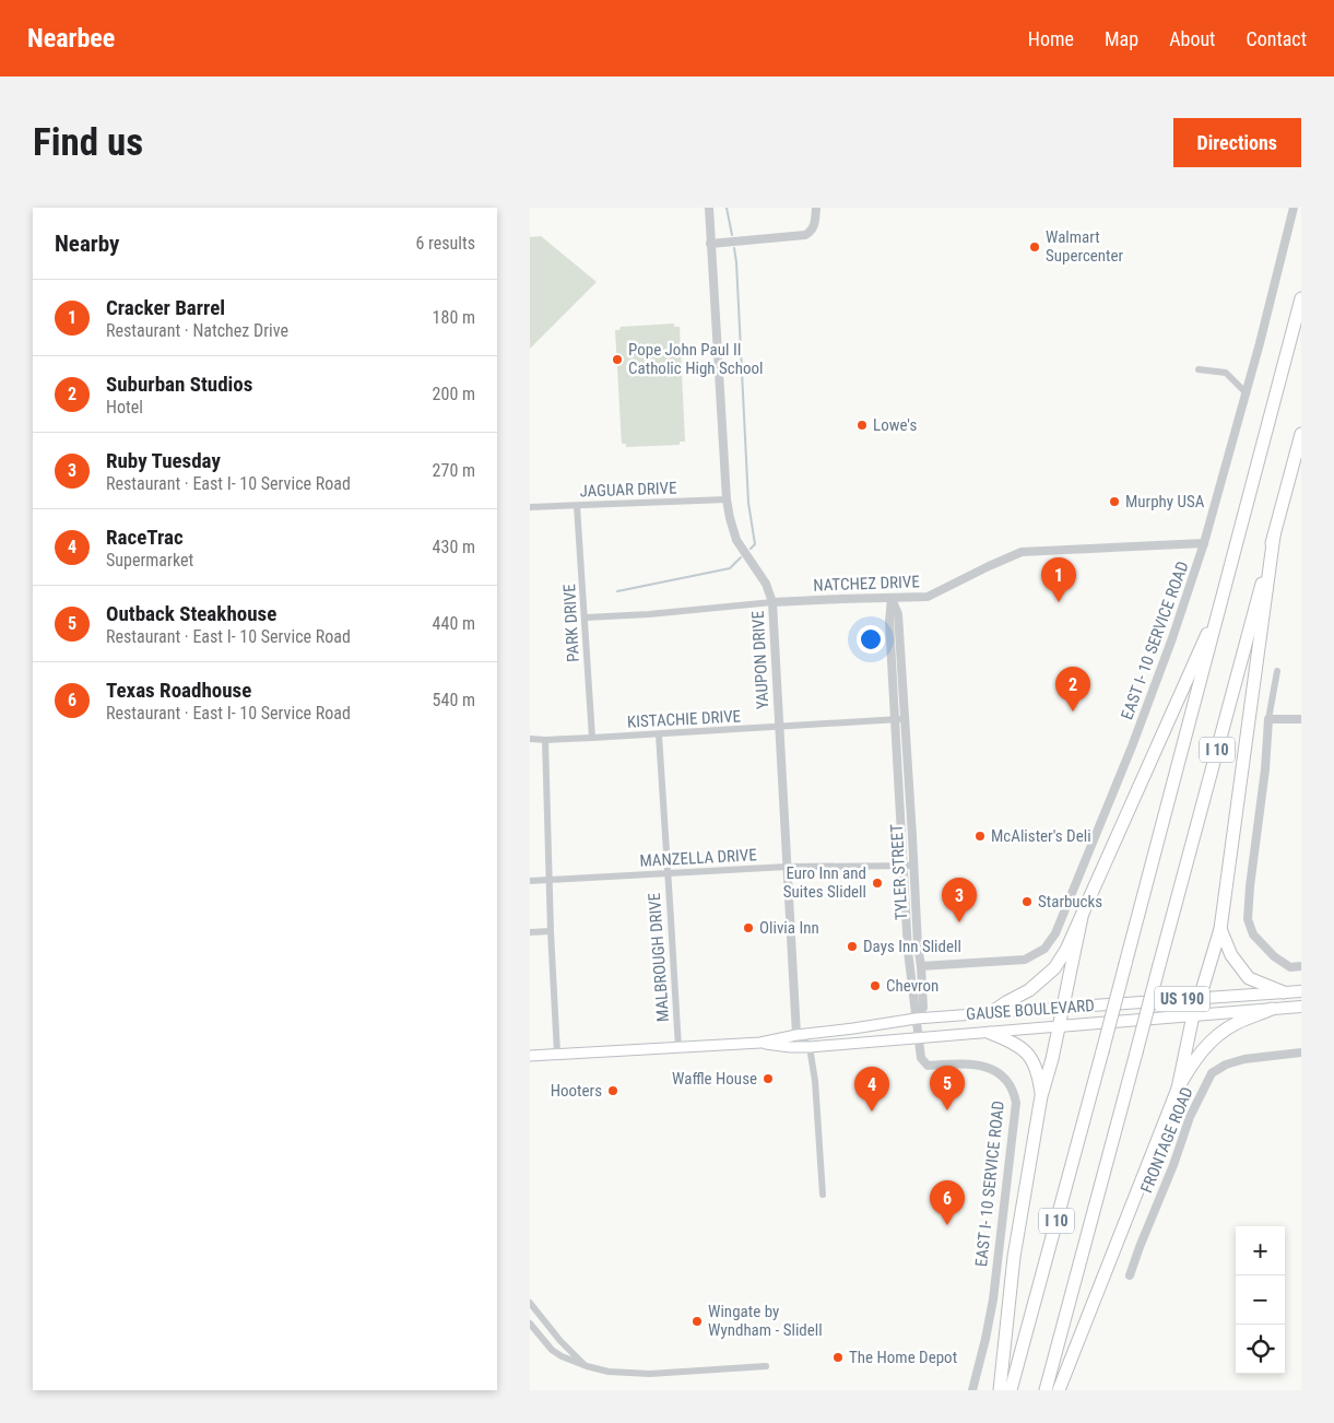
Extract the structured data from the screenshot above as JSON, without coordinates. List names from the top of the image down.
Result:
{
  "streets": {
    "highway": ["I 10"],
    "main road": ["US 190", "GAUSE BOULEVARD"],
    "street": [
      "JAGUAR DRIVE",
      "NATCHEZ DRIVE",
      "PARK DRIVE",
      "EAST I- 10 SERVICE ROAD",
      "YAUPON DRIVE",
      "KISTACHIE DRIVE",
      "MANZELLA DRIVE",
      "TYLER STREET",
      "MALBROUGH DRIVE",
      "FRONTAGE ROAD"
    ]
  },
  "crossings": [
    ["JAGUAR DRIVE", "PARK DRIVE"],
    ["JAGUAR DRIVE", "YAUPON DRIVE"],
    ["NATCHEZ DRIVE", "PARK DRIVE"],
    ["NATCHEZ DRIVE", "EAST I- 10 SERVICE ROAD"],
    ["NATCHEZ DRIVE", "YAUPON DRIVE"],
    ["NATCHEZ DRIVE", "TYLER STREET"],
    ["PARK DRIVE", "KISTACHIE DRIVE"],
    ["EAST I- 10 SERVICE ROAD", "TYLER STREET"],
    ["EAST I- 10 SERVICE ROAD", "GAUSE BOULEVARD"],
    ["YAUPON DRIVE", "KISTACHIE DRIVE"],
    ["YAUPON DRIVE", "MANZELLA DRIVE"],
    ["YAUPON DRIVE", "GAUSE BOULEVARD"],
    ["KISTACHIE DRIVE", "TYLER STREET"],
    ["KISTACHIE DRIVE", "MALBROUGH DRIVE"],
    ["MANZELLA DRIVE", "TYLER STREET"],
    ["MANZELLA DRIVE", "MALBROUGH DRIVE"],
    ["TYLER STREET", "GAUSE BOULEVARD"],
    ["MALBROUGH DRIVE", "GAUSE BOULEVARD"]
  ],
  "places": [
    "Walmart Supercenter",
    "Pope John Paul II Catholic High School",
    "Lowe's",
    "Murphy USA",
    "McAlister's Deli",
    "Euro Inn and Suites Slidell",
    "Starbucks",
    "Olivia Inn",
    "Days Inn Slidell",
    "Chevron",
    "Waffle House",
    "Hooters",
    "Wingate by Wyndham - Slidell",
    "The Home Depot"
  ],
  "page": {
    "header": "Nearbee",
    "nav": [
      "Home",
      "Map",
      "About",
      "Contact"
    ],
    "buttons": "Directions",
    "title": "Find us",
    "heading": ["Nearby", "6 results"],
    "list": [
      {
        "mark": "1",
        "name": "Cracker Barrel",
        "note": "Restaurant · Natchez Drive",
        "value": "180 m"
      },
      {
        "mark": "2",
        "name": "Suburban Studios",
        "note": "Hotel",
        "value": "200 m"
      },
      {
        "mark": "3",
        "name": "Ruby Tuesday",
        "note": "Restaurant · East I- 10 Service Road",
        "value": "270 m"
      },
      {
        "mark": "4",
        "name": "RaceTrac",
        "note": "Supermarket",
        "value": "430 m"
      },
      {
        "mark": "5",
        "name": "Outback Steakhouse",
        "note": "Restaurant · East I- 10 Service Road",
        "value": "440 m"
      },
      {
        "mark": "6",
        "name": "Texas Roadhouse",
        "note": "Restaurant · East I- 10 Service Road",
        "value": "540 m"
      }
    ],
    "pins": [
      "1",
      "2",
      "3",
      "5",
      "4",
      "6"
    ],
    "map_buttons": ["+", "−"]
  }
}
